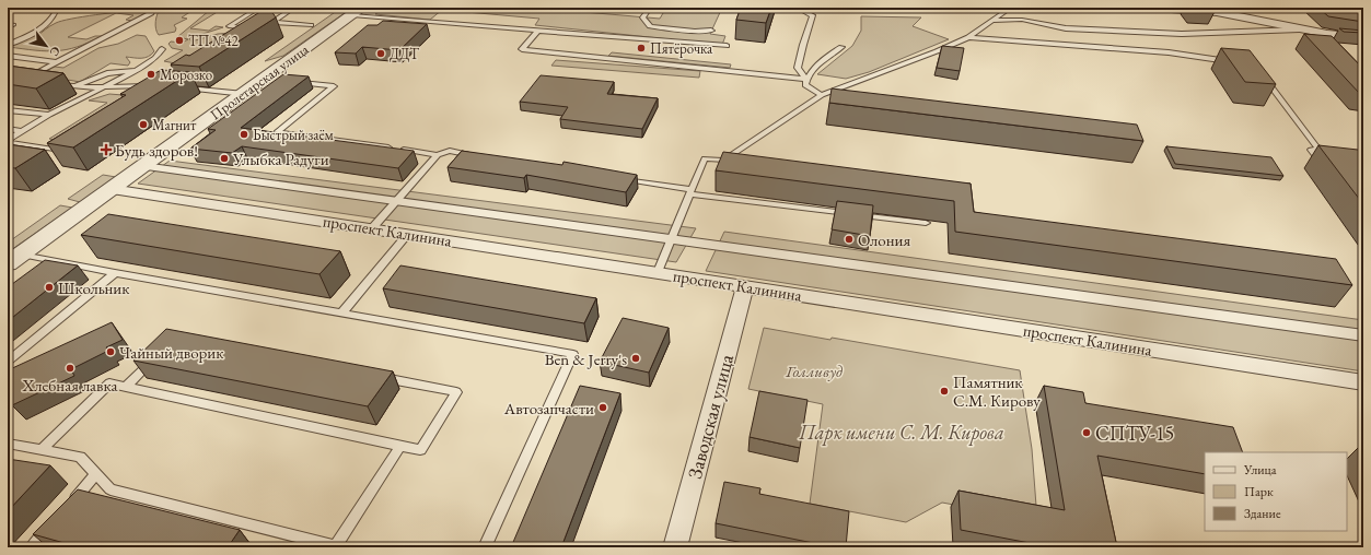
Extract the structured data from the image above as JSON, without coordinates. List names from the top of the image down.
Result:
{
  "streets": {
    "street": ["Пролетарская улица", "проспект Калинина", "Заводская улица"]
  },
  "crossings": [
    ["Пролетарская улица", "проспект Калинина"],
    ["проспект Калинина", "Заводская улица"]
  ],
  "parks": ["Голливуд", "Парк имени С. М. Кирова"],
  "places": {
    "other": [
      "ТП №42",
      "Пятёрочка",
      "ДДТ",
      "Морозко",
      "Магнит",
      "Быстрый заём",
      "Улыбка Радуги",
      "Олония",
      "Школьник",
      "Чайный дворик",
      "Ben & Jerry's",
      "Хлебная лавка",
      "Памятник С.М. Кирову",
      "Автозапчасти",
      "СПТУ-15"
    ],
    "health": ["Будь здоров!"]
  },
  "legend": ["Улица", "Парк", "Здание"],
  "north": "bottom right"
}
